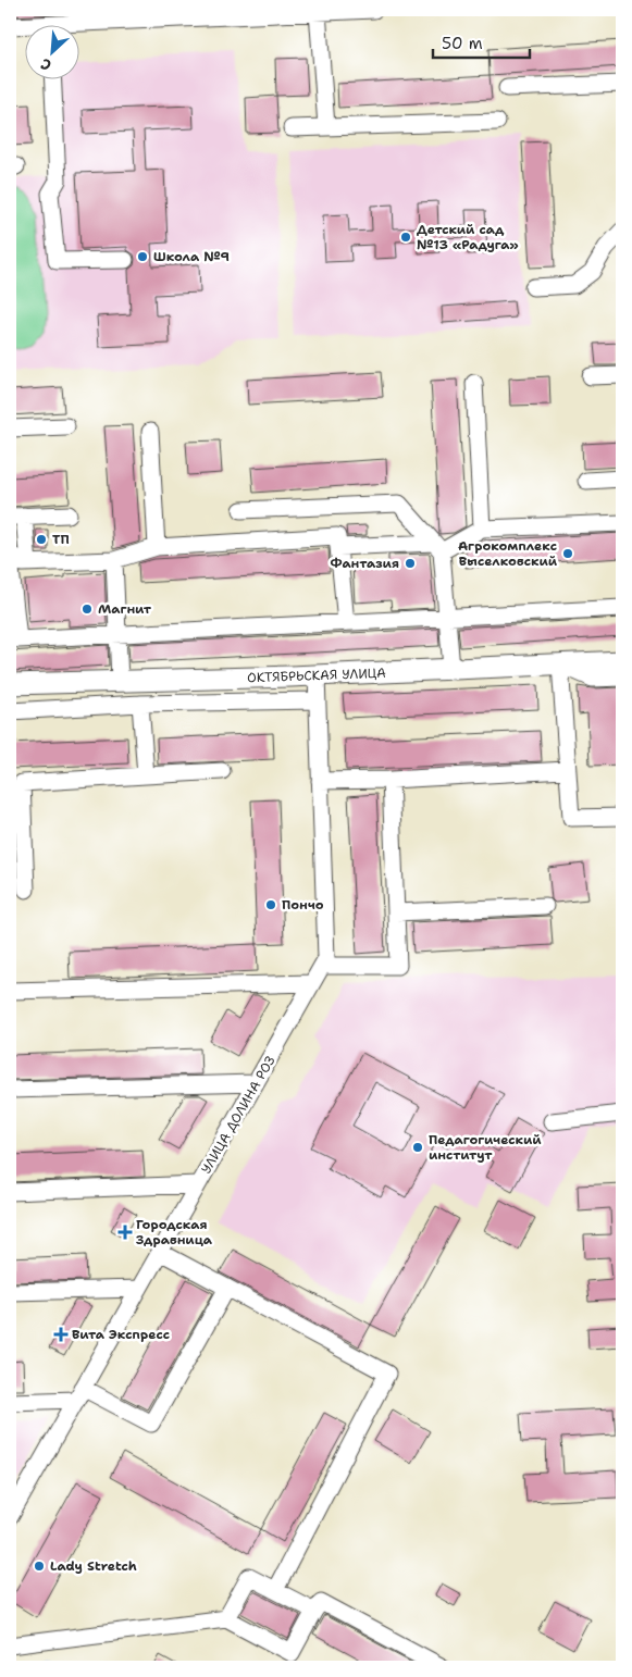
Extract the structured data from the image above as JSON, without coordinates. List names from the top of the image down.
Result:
{
  "streets": {
    "main road": ["ОКТЯБРЬСКАЯ УЛИЦА"],
    "street": ["УЛИЦА ДОЛИНА РОЗ"]
  },
  "crossings": [
    ["ОКТЯБРЬСКАЯ УЛИЦА", "УЛИЦА ДОЛИНА РОЗ"]
  ],
  "places": {
    "other": [
      "Детский сад №13 «Радуга»",
      "Школа №9",
      "ТП",
      "Агрокомплекс Выселковский",
      "Фантазия",
      "Магнит",
      "Пончо",
      "Педагогический институт",
      "Lady Stretch"
    ],
    "health": ["Городская Здравница", "Вита Экспресс"]
  },
  "scale_bar": "50 m",
  "north": "bottom left"
}
